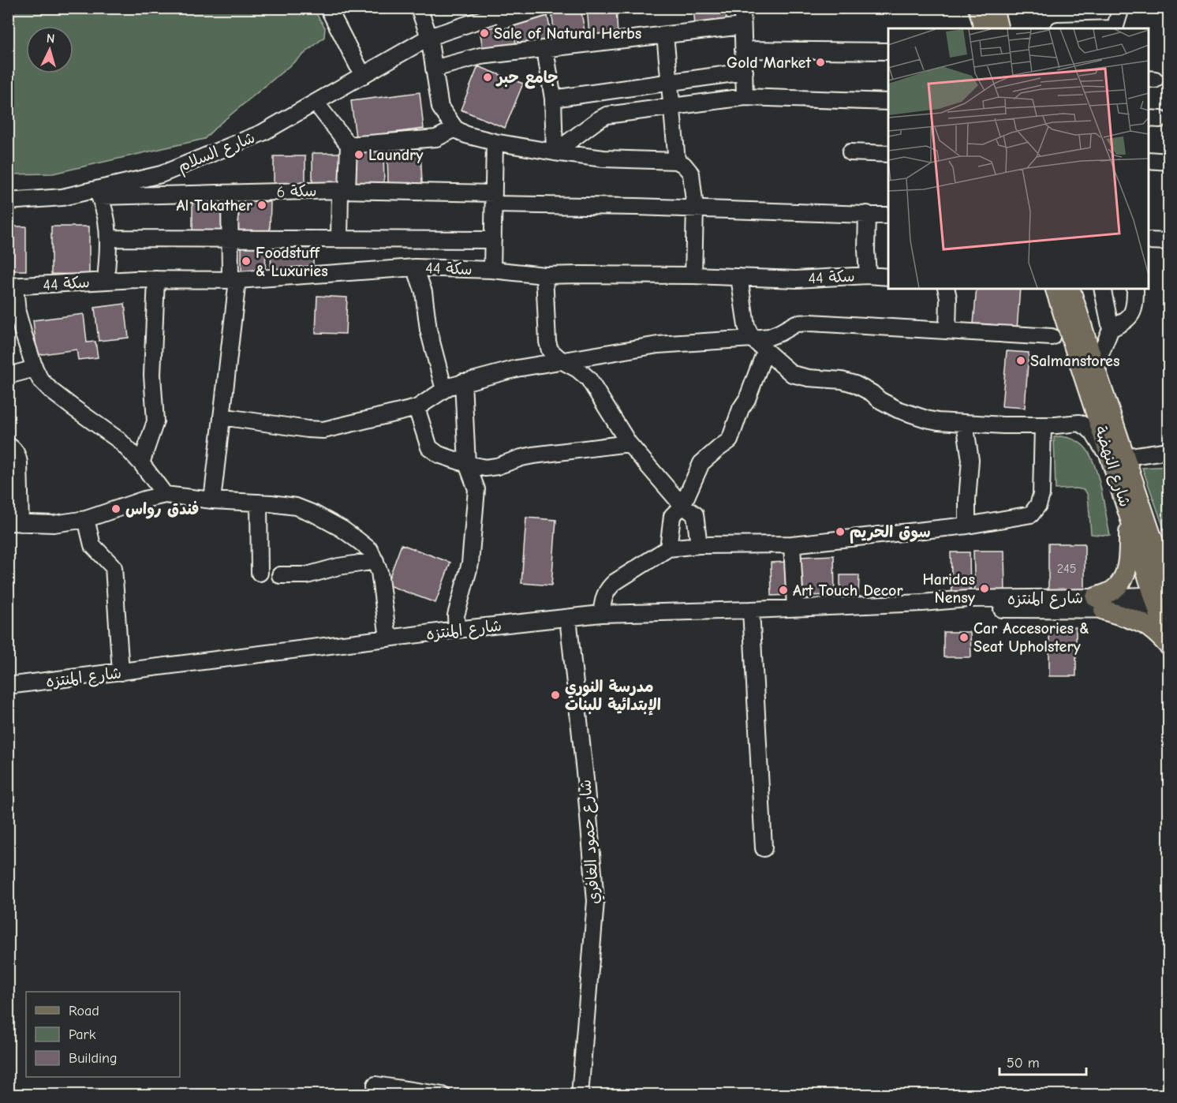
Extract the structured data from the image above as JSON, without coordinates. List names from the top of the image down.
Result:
{
  "streets": {
    "main road": ["شارع النهضة"],
    "street": [
      "شارع السلام",
      "سكة 6",
      "سكة 44",
      "شارع المنتزه",
      "شارع حمود الغافري"
    ]
  },
  "crossings": [
    ["شارع السلام", "سكة 6"],
    ["شارع النهضة", "شارع المنتزه"],
    ["شارع المنتزه", "شارع حمود الغافري"]
  ],
  "places": [
    "Sale of Natural Herbs",
    "Gold Market",
    "جامع حبر",
    "Laundry",
    "Al Takather",
    "Foodstuff & Luxuries",
    "Salmanstores",
    "فندق رواس",
    "سوق الحريم",
    "Haridas Nensy",
    "Art Touch Decor",
    "Car Accesories & Seat Upholstery",
    "مدرسة النوري الإبتدائية للبنات"
  ],
  "house_numbers": ["245"],
  "legend": ["Road", "Park", "Building"],
  "scale_bar": "50 m",
  "north": "top"
}
